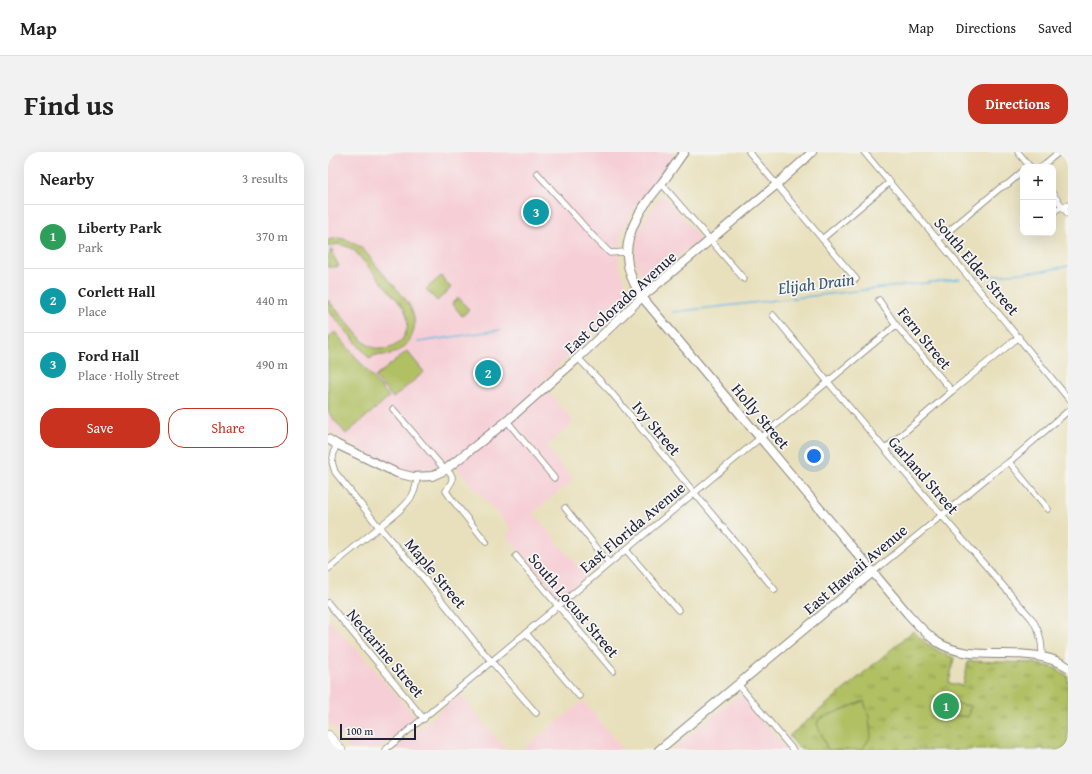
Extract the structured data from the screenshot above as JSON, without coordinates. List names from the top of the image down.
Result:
{
  "streets": {
    "street": [
      "South Elder Street",
      "East Colorado Avenue",
      "Fern Street",
      "Holly Street",
      "Ivy Street",
      "Garland Street",
      "East Florida Avenue",
      "East Hawaii Avenue",
      "Maple Street",
      "South Locust Street",
      "Nectarine Street"
    ]
  },
  "crossings": [
    ["East Colorado Avenue", "Holly Street"],
    ["East Colorado Avenue", "Ivy Street"],
    ["Fern Street", "East Florida Avenue"],
    ["Holly Street", "Garland Street"],
    ["Holly Street", "East Florida Avenue"],
    ["Holly Street", "East Hawaii Avenue"],
    ["Ivy Street", "East Florida Avenue"],
    ["Garland Street", "East Florida Avenue"],
    ["Garland Street", "East Hawaii Avenue"],
    ["East Florida Avenue", "Maple Street"],
    ["East Florida Avenue", "South Locust Street"],
    ["East Florida Avenue", "Nectarine Street"]
  ],
  "water": ["Elijah Drain"],
  "scale_bar": "100 m",
  "page": {
    "header": "Map",
    "nav": ["Map", "Directions", "Saved"],
    "title": "Find us",
    "buttons": [
      "Directions",
      ["Save", "Share"]
    ],
    "heading": ["Nearby", "3 results"],
    "map_buttons": ["+", "−"],
    "pins": ["3", "2", "1"],
    "list": [
      {
        "mark": "1",
        "name": "Liberty Park",
        "note": "Park",
        "value": "370 m"
      },
      {
        "mark": "2",
        "name": "Corlett Hall",
        "note": "Place",
        "value": "440 m"
      },
      {
        "mark": "3",
        "name": "Ford Hall",
        "note": "Place · Holly Street",
        "value": "490 m"
      }
    ],
    "scale": "100 m"
  }
}
